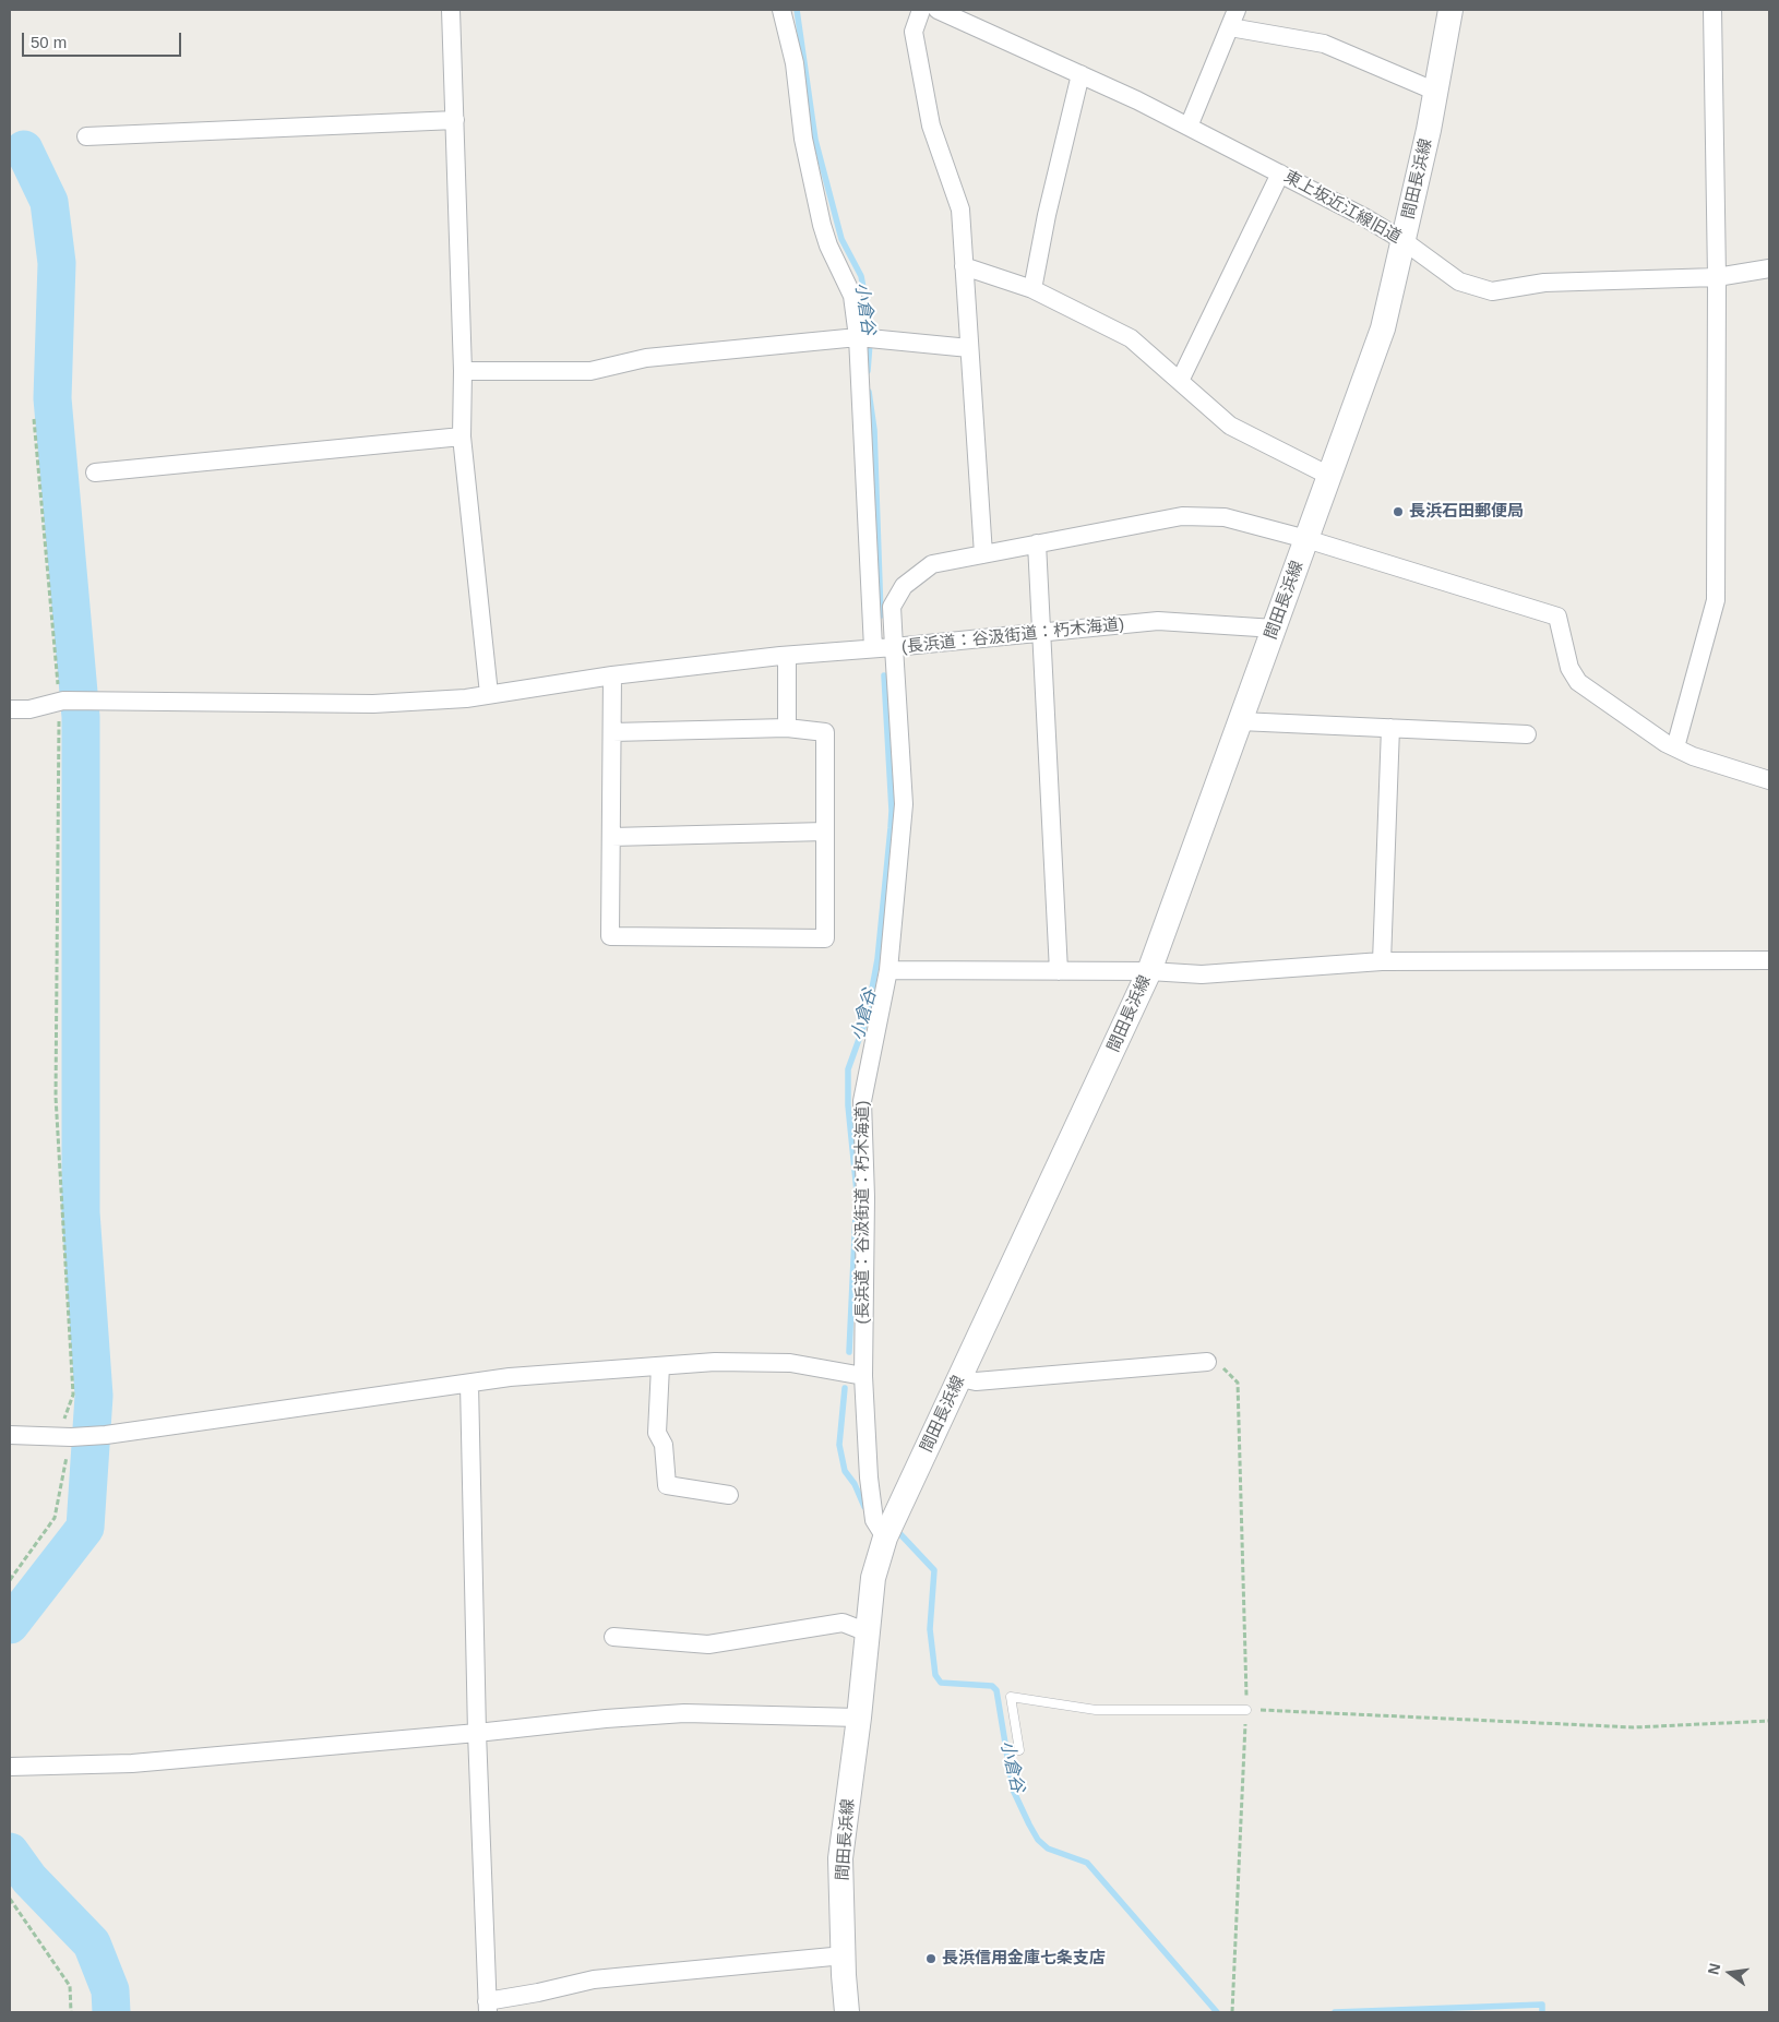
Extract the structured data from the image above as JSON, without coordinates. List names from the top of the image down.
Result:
{
  "streets": {
    "main road": ["間田長浜線"],
    "street": ["東上坂近江線旧道", "(長浜道：谷汲街道：朽木海道)"]
  },
  "crossings": [
    ["間田長浜線", "東上坂近江線旧道"],
    ["間田長浜線", "(長浜道：谷汲街道：朽木海道)"]
  ],
  "water": ["小倉谷"],
  "places": ["長浜石田郵便局", "長浜信用金庫七条支店"],
  "scale_bar": "50 m",
  "north": "left"
}
